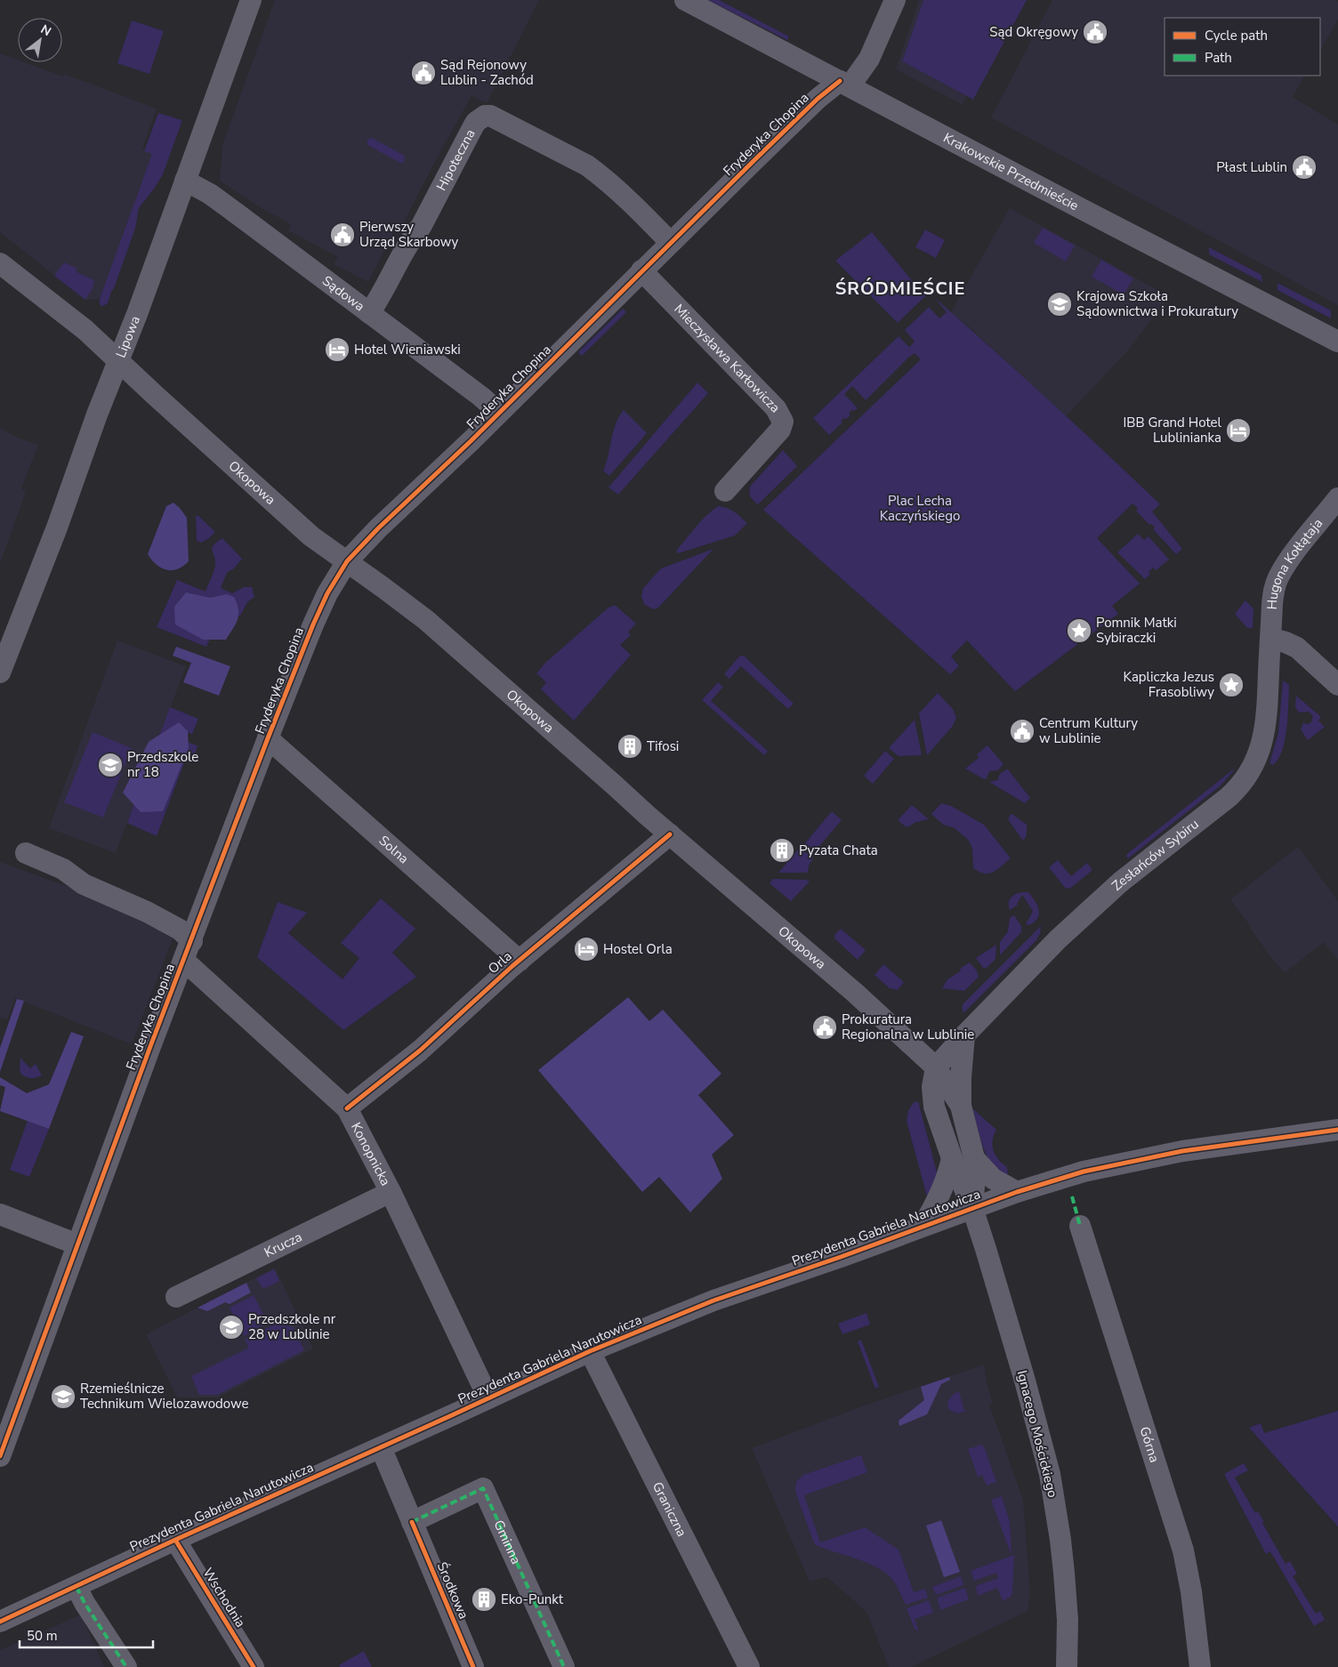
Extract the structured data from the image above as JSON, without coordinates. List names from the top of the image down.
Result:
{
  "streets": {
    "street": [
      "Fryderyka Chopina",
      "Hipoteczna",
      "Krakowskie Przedmieście",
      "Sądowa",
      "Lipowa",
      "Mieczysława Karłowicza",
      "Okopowa",
      "Hugona Kołłątaja",
      "Solna",
      "Zesłańców Sybiru",
      "Orla",
      "Konopnicka",
      "Prezydenta Gabriela Narutowicza",
      "Krucza",
      "Ignacego Mościckiego",
      "Górna",
      "Graniczna",
      "Gminna",
      "Środkowa",
      "Wschodnia"
    ]
  },
  "crossings": [
    ["Fryderyka Chopina", "Hipoteczna"],
    ["Fryderyka Chopina", "Krakowskie Przedmieście"],
    ["Fryderyka Chopina", "Sądowa"],
    ["Fryderyka Chopina", "Mieczysława Karłowicza"],
    ["Fryderyka Chopina", "Okopowa"],
    ["Fryderyka Chopina", "Solna"],
    ["Fryderyka Chopina", "Konopnicka"],
    ["Hipoteczna", "Sądowa"],
    ["Sądowa", "Lipowa"],
    ["Lipowa", "Okopowa"],
    ["Okopowa", "Zesłańców Sybiru"],
    ["Okopowa", "Orla"],
    ["Okopowa", "Prezydenta Gabriela Narutowicza"],
    ["Okopowa", "Ignacego Mościckiego"],
    ["Hugona Kołłątaja", "Zesłańców Sybiru"],
    ["Solna", "Orla"],
    ["Orla", "Konopnicka"],
    ["Konopnicka", "Prezydenta Gabriela Narutowicza"],
    ["Konopnicka", "Krucza"],
    ["Prezydenta Gabriela Narutowicza", "Ignacego Mościckiego"],
    ["Prezydenta Gabriela Narutowicza", "Graniczna"],
    ["Prezydenta Gabriela Narutowicza", "Środkowa"],
    ["Prezydenta Gabriela Narutowicza", "Wschodnia"],
    ["Gminna", "Środkowa"]
  ],
  "districts": ["ŚRÓDMIEŚCIE"],
  "parks": ["Plac Lecha Kaczyńskiego"],
  "places": {
    "public building": [
      "Sąd Okręgowy",
      "Sąd Rejonowy Lublin - Zachód",
      "Płast Lublin",
      "Pierwszy Urząd Skarbowy",
      "Centrum Kultury w Lublinie",
      "Prokuratura Regionalna w Lublinie"
    ],
    "school or university": [
      "Krajowa Szkoła Sądownictwa i Prokuratury",
      "Przedszkole nr 18",
      "Przedszkole nr 28 w Lublinie",
      "Rzemieślnicze Technikum Wielozawodowe"
    ],
    "hotel": ["Hotel Wieniawski", "IBB Grand Hotel Lublinianka", "Hostel Orla"],
    "place": ["Pomnik Matki Sybiraczki", "Kapliczka Jezus Frasobliwy"],
    "building": ["Tifosi", "Pyzata Chata", "Eko-Punkt"]
  },
  "legend": ["Cycle path", "Path"],
  "scale_bar": "50 m",
  "north": "top right"
}
